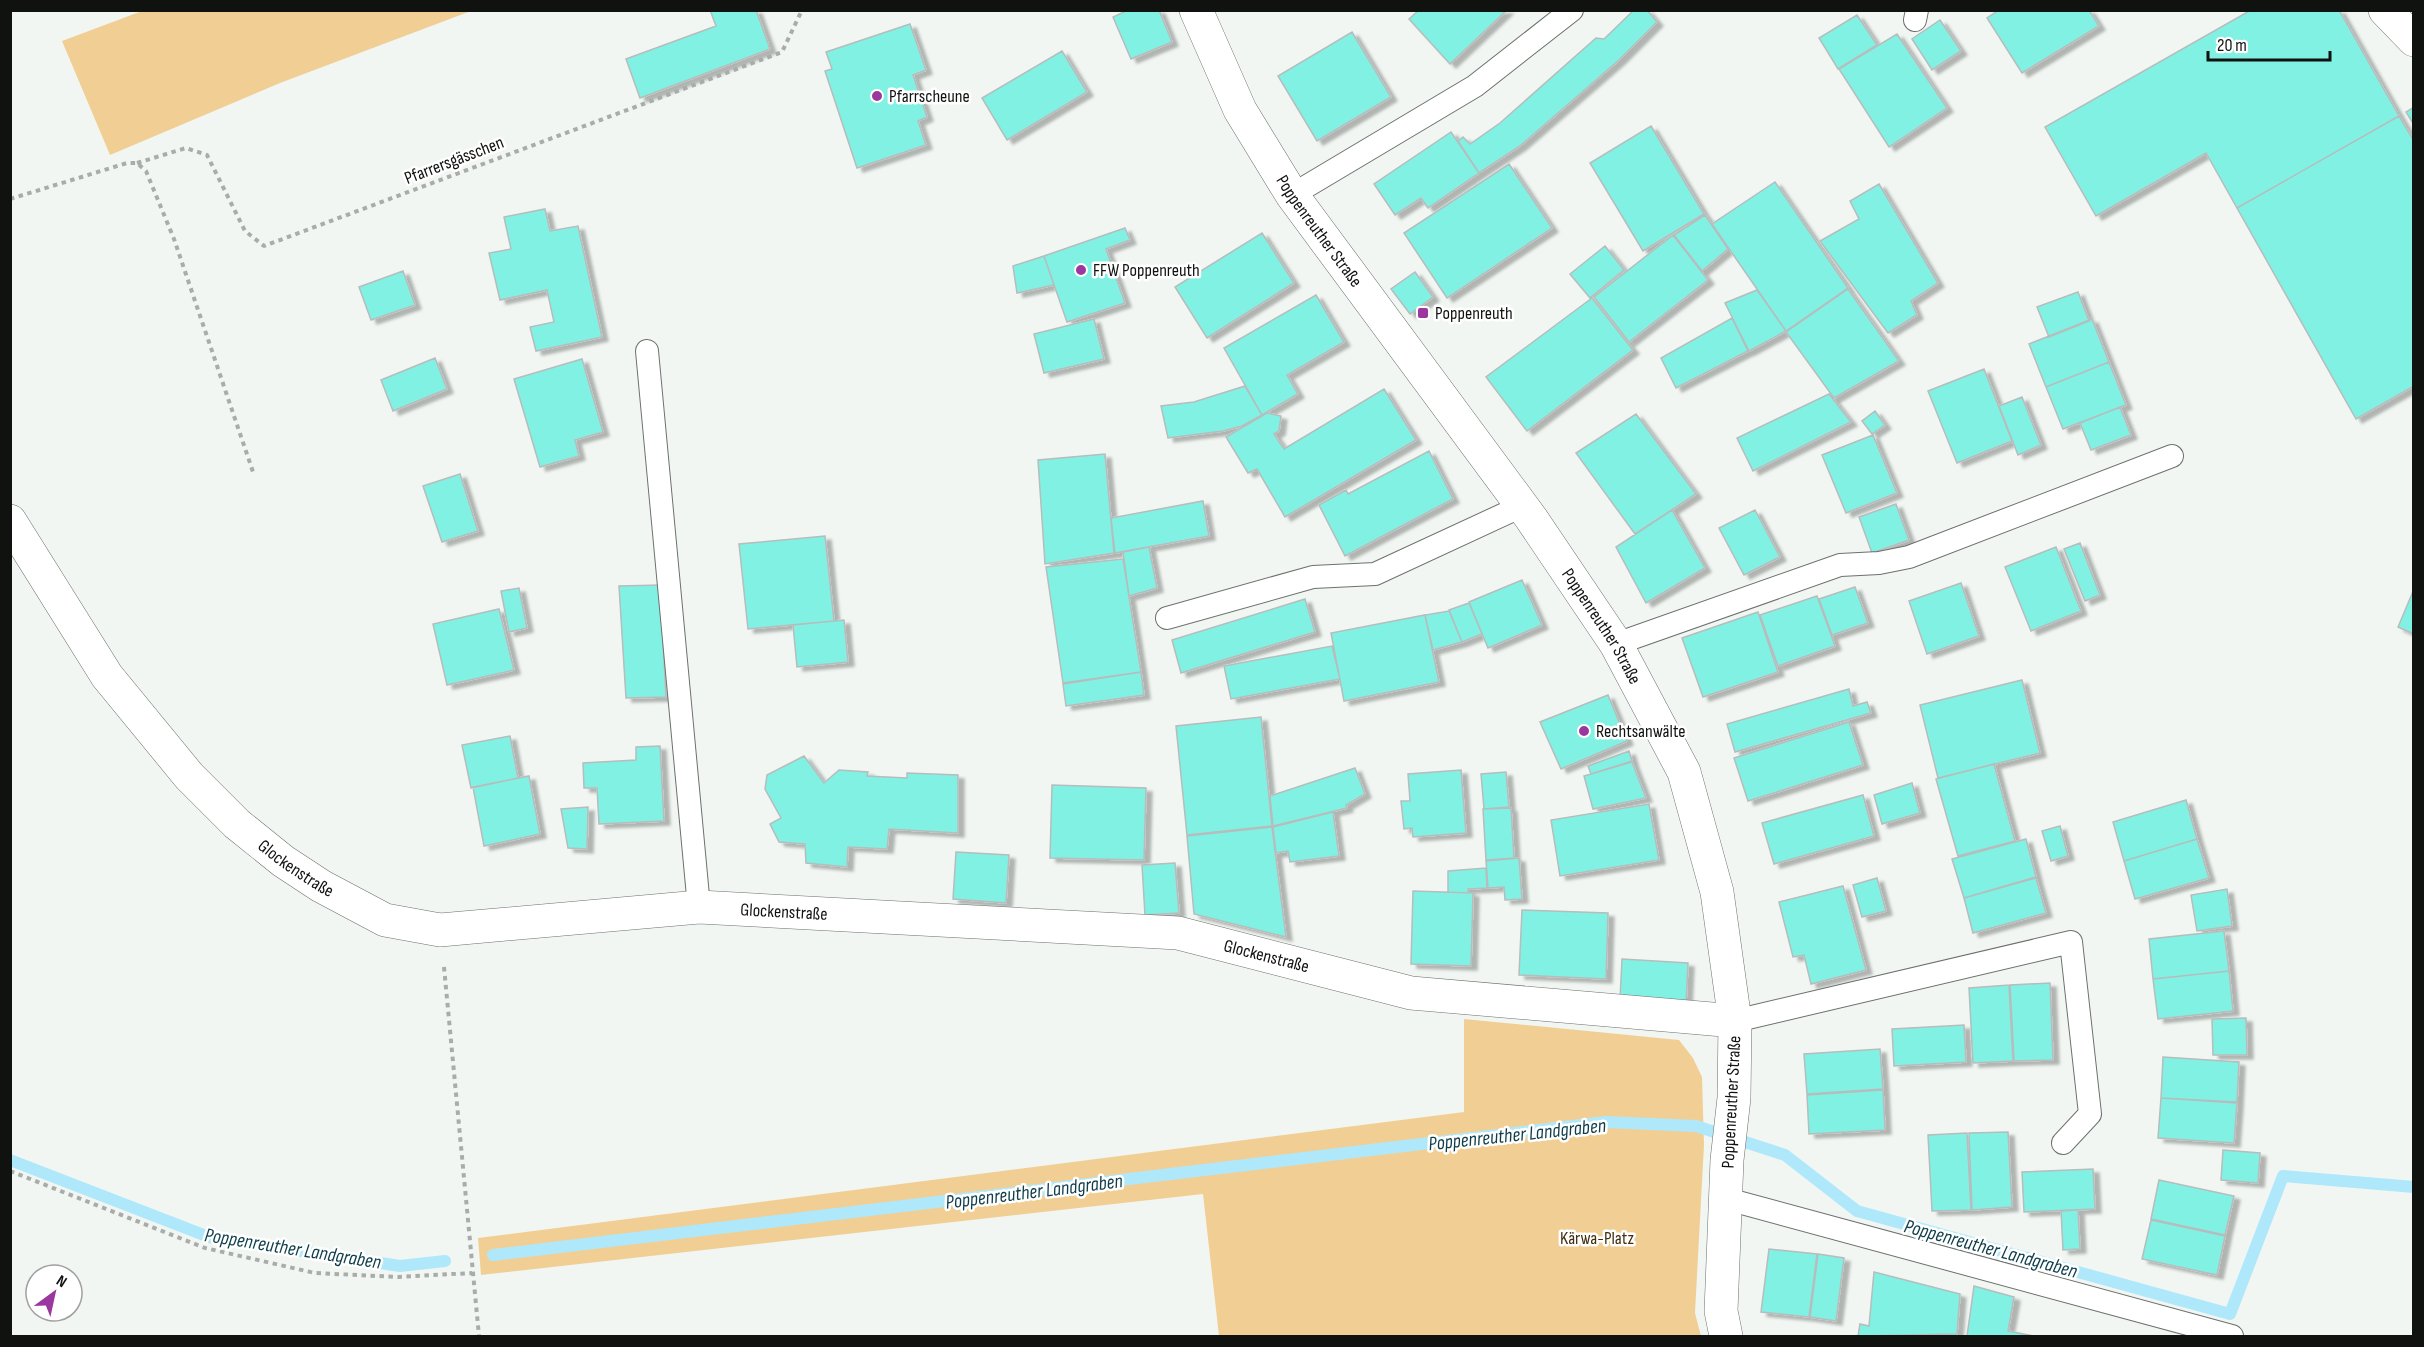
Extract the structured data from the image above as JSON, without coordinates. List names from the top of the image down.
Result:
{
  "streets": {
    "street": ["Poppenreuther Straße", "Glockenstraße"],
    "path": ["Pfarrersgässchen"]
  },
  "crossings": [
    ["Poppenreuther Straße", "Glockenstraße"]
  ],
  "water": ["Poppenreuther Landgraben"],
  "parks": ["Kärwa-Platz"],
  "places": {
    "other": ["Pfarrscheune", "FFW Poppenreuth", "Rechtsanwälte"],
    "transit": ["Poppenreuth"]
  },
  "scale_bar": "20 m",
  "north": "top right"
}
